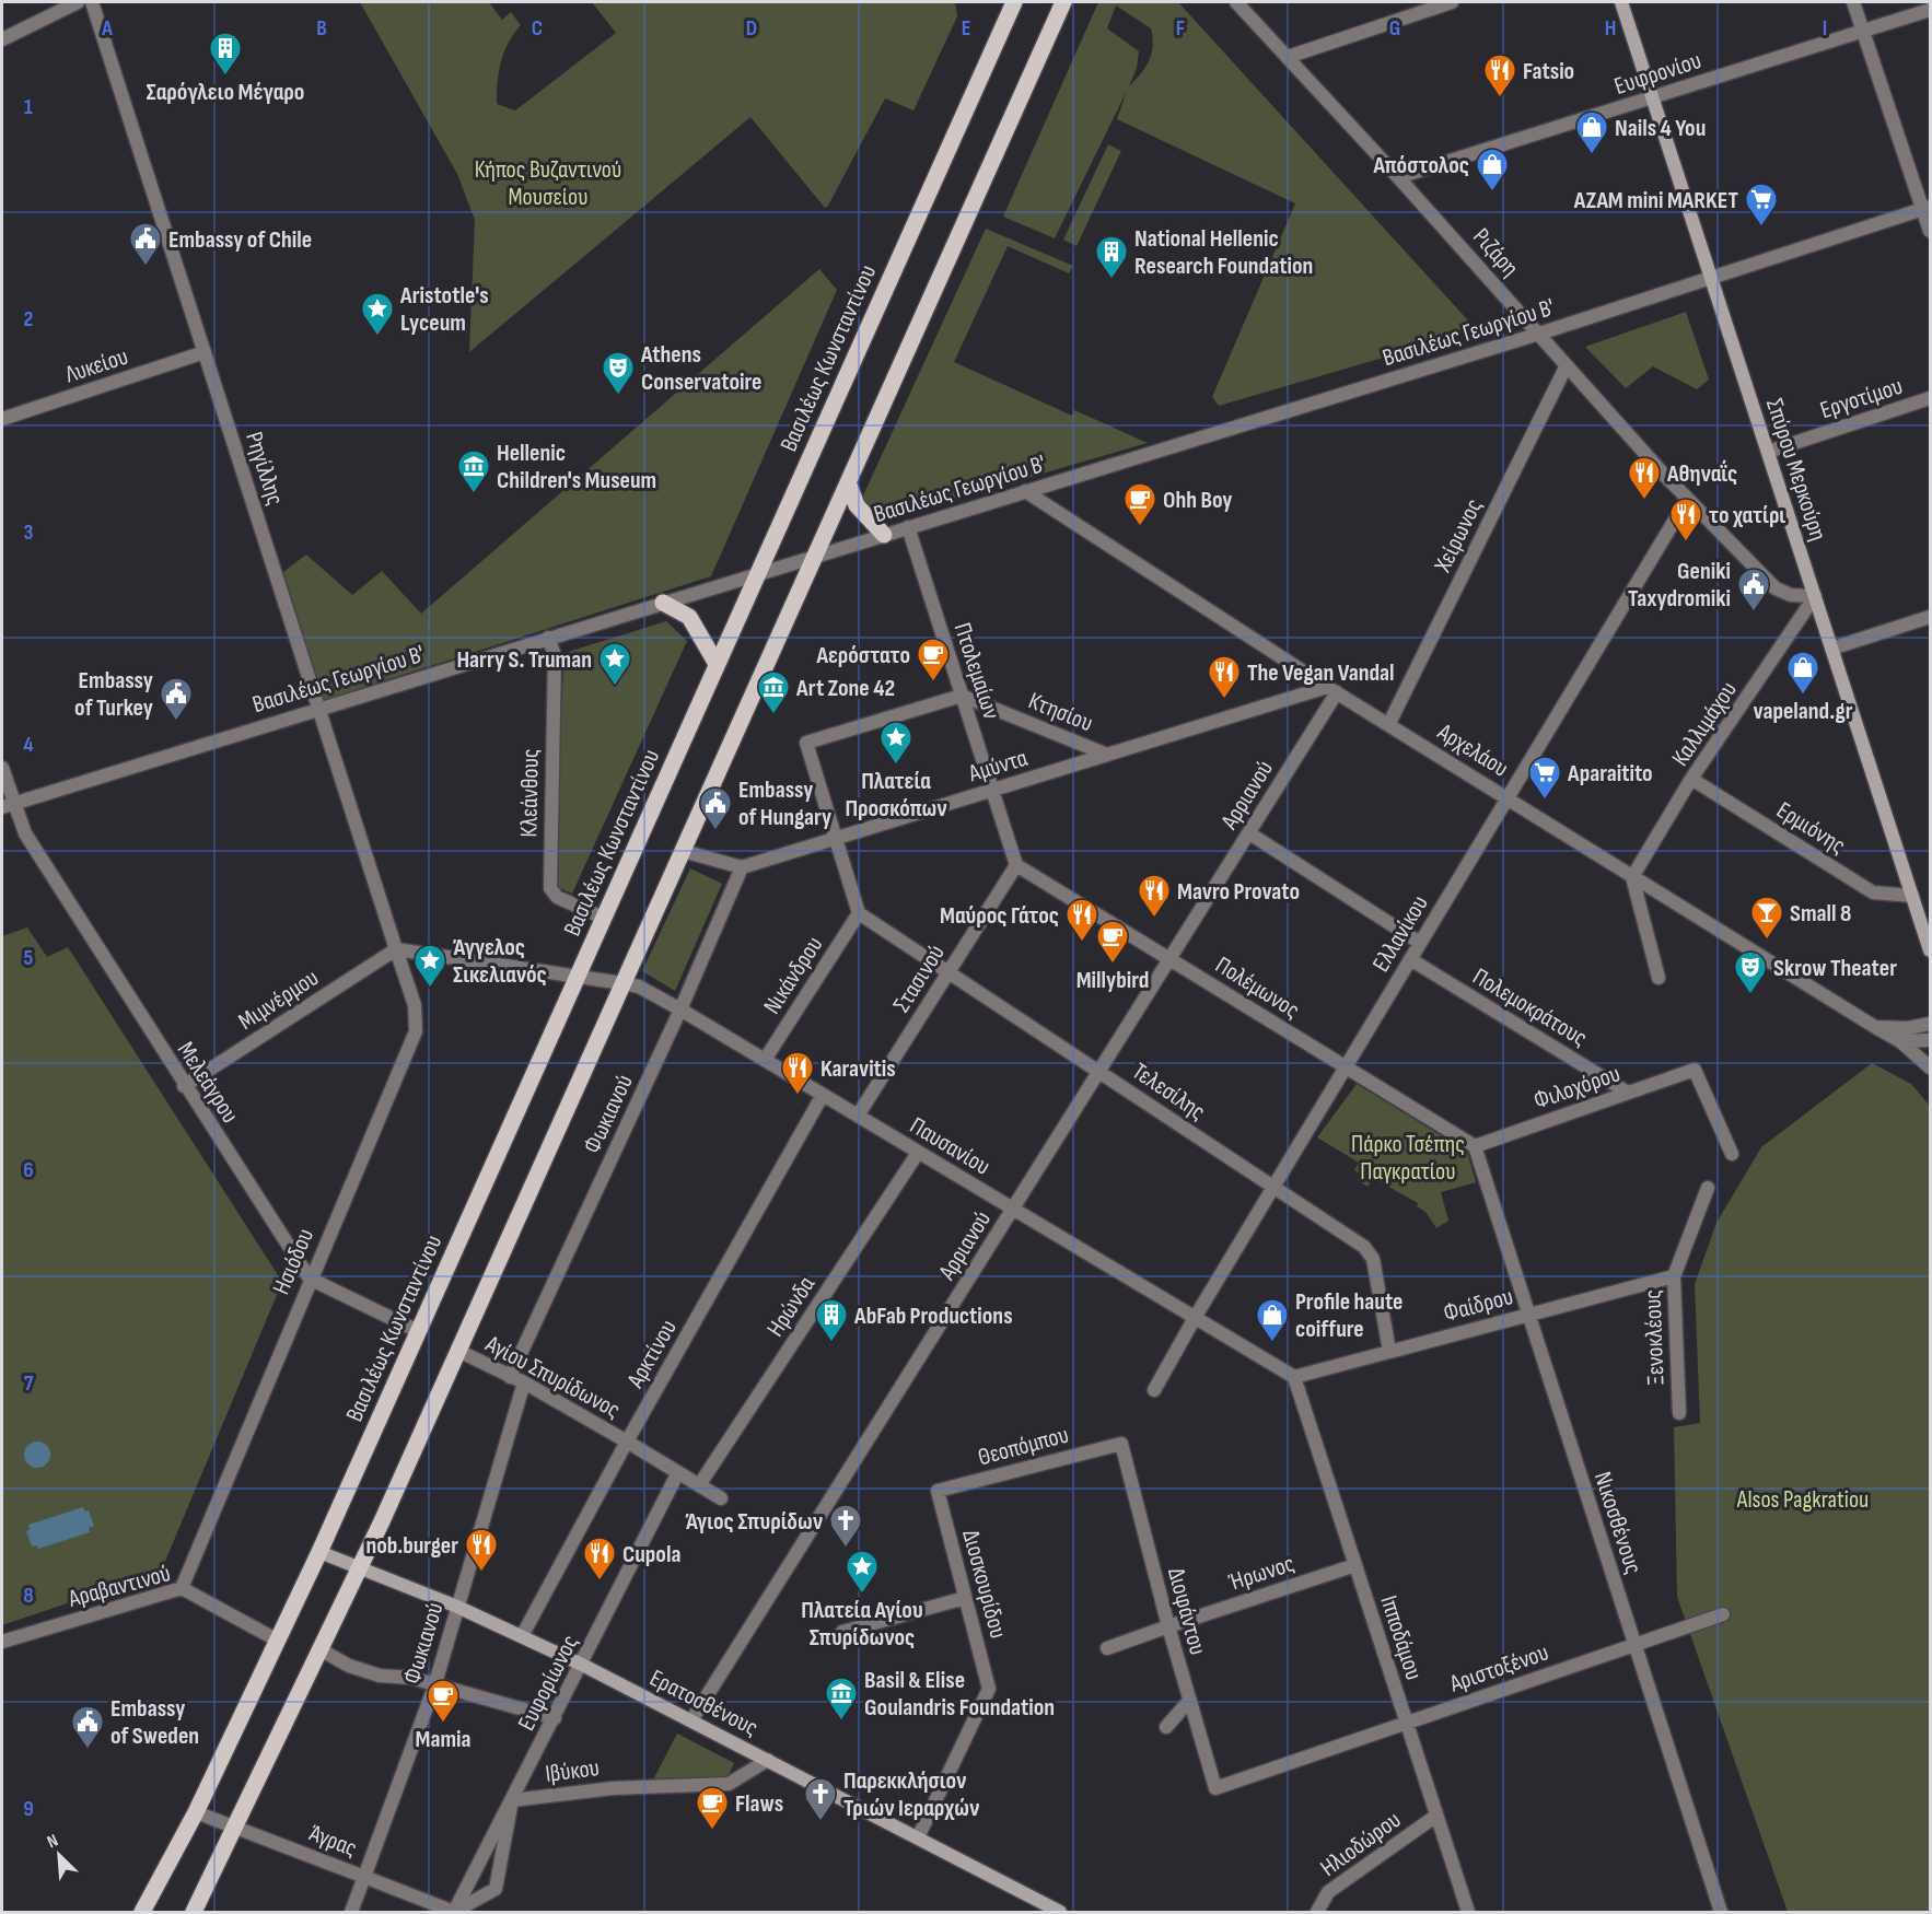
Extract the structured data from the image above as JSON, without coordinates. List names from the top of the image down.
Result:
{
  "streets": {
    "main road": ["Βασιλέως Κωνσταντίνου", "Σπύρου Μερκούρη", "Ερατοσθένους"],
    "street": [
      "Ευφρονίου",
      "Ριζάρη",
      "Βασιλέως Γεωργίου Β'",
      "Λυκείου",
      "Εργοτίμου",
      "Ρηγίλλης",
      "Χείρωνος",
      "Πτολεμαίων",
      "Κτησίου",
      "Καλλιμάχου",
      "Αρχελάου",
      "Αμύντα",
      "Κλεάνθους",
      "Αρριανού",
      "Ερμιόνης",
      "Ελλανίκου",
      "Νικάνδρου",
      "Στασινού",
      "Πολέμωνος",
      "Μιμνέρμου",
      "Πολεμοκράτους",
      "Μελεάγρου",
      "Φιλοχόρου",
      "Τελεσίλης",
      "Φωκιανού",
      "Παυσανίου",
      "Ησιόδου",
      "Φαίδρου",
      "Ηρώνδα",
      "Ξενοκλέους",
      "Αρκτίνου",
      "Αγίου Σπυρίδωνος",
      "Θεοπόμπου",
      "Νικοσθένους",
      "Ήρωνος",
      "Διοσκουρίδου",
      "Αραβαντινού",
      "Διοφάντου",
      "Ιπποδάμου",
      "Αριστοξένου",
      "Ευφορίωνος",
      "Ιβύκου",
      "Άγρας",
      "Ηλιοδώρου"
    ]
  },
  "crossings": [
    ["Ευφρονίου", "Ριζάρη"],
    ["Ευφρονίου", "Σπύρου Μερκούρη"],
    ["Ριζάρη", "Βασιλέως Γεωργίου Β'"],
    ["Ριζάρη", "Σπύρου Μερκούρη"],
    ["Ριζάρη", "Χείρωνος"],
    ["Ριζάρη", "Καλλιμάχου"],
    ["Ριζάρη", "Ελλανίκου"],
    ["Βασιλέως Γεωργίου Β'", "Βασιλέως Κωνσταντίνου"],
    ["Βασιλέως Γεωργίου Β'", "Ρηγίλλης"],
    ["Βασιλέως Γεωργίου Β'", "Σπύρου Μερκούρη"],
    ["Βασιλέως Γεωργίου Β'", "Πτολεμαίων"],
    ["Βασιλέως Γεωργίου Β'", "Αρχελάου"],
    ["Βασιλέως Γεωργίου Β'", "Κλεάνθους"],
    ["Βασιλέως Γεωργίου Β'", "Μελεάγρου"],
    ["Βασιλέως Κωνσταντίνου", "Κλεάνθους"],
    ["Βασιλέως Κωνσταντίνου", "Παυσανίου"],
    ["Βασιλέως Κωνσταντίνου", "Αραβαντινού"],
    ["Βασιλέως Κωνσταντίνου", "Ερατοσθένους"],
    ["Βασιλέως Κωνσταντίνου", "Άγρας"],
    ["Λυκείου", "Ρηγίλλης"],
    ["Εργοτίμου", "Σπύρου Μερκούρη"],
    ["Ρηγίλλης", "Μιμνέρμου"],
    ["Ρηγίλλης", "Παυσανίου"],
    ["Ρηγίλλης", "Ησιόδου"],
    ["Σπύρου Μερκούρη", "Καλλιμάχου"],
    ["Σπύρου Μερκούρη", "Ερμιόνης"],
    ["Χείρωνος", "Αρχελάου"],
    ["Πτολεμαίων", "Κτησίου"],
    ["Πτολεμαίων", "Αμύντα"],
    ["Πτολεμαίων", "Στασινού"],
    ["Πτολεμαίων", "Πολέμωνος"],
    ["Κτησίου", "Αμύντα"],
    ["Καλλιμάχου", "Αρχελάου"],
    ["Καλλιμάχου", "Ερμιόνης"],
    ["Αρχελάου", "Αμύντα"],
    ["Αρχελάου", "Αρριανού"],
    ["Αρχελάου", "Ελλανίκου"],
    ["Αμύντα", "Αρριανού"],
    ["Αμύντα", "Φωκιανού"],
    ["Αρριανού", "Πολέμωνος"],
    ["Αρριανού", "Τελεσίλης"],
    ["Αρριανού", "Παυσανίου"],
    ["Αρριανού", "Ερατοσθένους"],
    ["Ελλανίκου", "Πολέμωνος"],
    ["Ελλανίκου", "Πολεμοκράτους"],
    ["Ελλανίκου", "Τελεσίλης"],
    ["Ελλανίκου", "Παυσανίου"],
    ["Νικάνδρου", "Τελεσίλης"],
    ["Νικάνδρου", "Παυσανίου"],
    ["Στασινού", "Πολέμωνος"],
    ["Στασινού", "Τελεσίλης"],
    ["Στασινού", "Παυσανίου"],
    ["Πολέμωνος", "Φιλοχόρου"],
    ["Πολέμωνος", "Νικοσθένους"],
    ["Μιμνέρμου", "Μελεάγρου"],
    ["Μιμνέρμου", "Παυσανίου"],
    ["Μιμνέρμου", "Ησιόδου"],
    ["Πολεμοκράτους", "Φιλοχόρου"],
    ["Μελεάγρου", "Ησιόδου"],
    ["Φιλοχόρου", "Νικοσθένους"],
    ["Τελεσίλης", "Φαίδρου"],
    ["Φωκιανού", "Παυσανίου"],
    ["Φωκιανού", "Αγίου Σπυρίδωνος"],
    ["Φωκιανού", "Ερατοσθένους"],
    ["Φωκιανού", "Άγρας"],
    ["Παυσανίου", "Ησιόδου"],
    ["Παυσανίου", "Φαίδρου"],
    ["Παυσανίου", "Ηρώνδα"],
    ["Παυσανίου", "Αρκτίνου"],
    ["Παυσανίου", "Ιπποδάμου"],
    ["Ησιόδου", "Αραβαντινού"],
    ["Φαίδρου", "Ξενοκλέους"],
    ["Φαίδρου", "Νικοσθένους"],
    ["Φαίδρου", "Ιπποδάμου"],
    ["Ηρώνδα", "Αγίου Σπυρίδωνος"],
    ["Αρκτίνου", "Αγίου Σπυρίδωνος"],
    ["Αρκτίνου", "Ερατοσθένους"],
    ["Αγίου Σπυρίδωνος", "Ευφορίωνος"],
    ["Θεοπόμπου", "Διοσκουρίδου"],
    ["Θεοπόμπου", "Διοφάντου"],
    ["Νικοσθένους", "Αριστοξένου"],
    ["Ήρωνος", "Διοφάντου"],
    ["Ήρωνος", "Ιπποδάμου"],
    ["Διοσκουρίδου", "Ερατοσθένους"],
    ["Διοφάντου", "Αριστοξένου"],
    ["Ιπποδάμου", "Αριστοξένου"],
    ["Ιπποδάμου", "Ηλιοδώρου"],
    ["Ευφορίωνος", "Ερατοσθένους"],
    ["Ευφορίωνος", "Ιβύκου"],
    ["Ευφορίωνος", "Άγρας"],
    ["Ερατοσθένους", "Ιβύκου"]
  ],
  "parks": ["Κήπος Βυζαντινού Μουσείου", "Πάρκο Τσέπης Παγκρατίου", "Alsos Pagkratiou"],
  "places": {
    "building": ["Σαρόγλειο Μέγαρο", "National Hellenic Research Foundation", "AbFab Productions"],
    "restaurant": [
      "Fatsio",
      "Αθηναΐς",
      "το χατίρι",
      "The Vegan Vandal",
      "Mavro Provato",
      "Μαύρος Γάτος",
      "Karavitis",
      "nob.burger",
      "Cupola"
    ],
    "shop": [
      "Nails 4 You",
      "Απόστολος",
      "vapeland.gr",
      "Profile haute coiffure"
    ],
    "supermarket": ["AZAM mini MARKET", "Aparaitito"],
    "public building": [
      "Embassy of Chile",
      "Geniki Taxydromiki",
      "Embassy of Turkey",
      "Embassy of Hungary",
      "Embassy of Sweden"
    ],
    "place": [
      "Aristotle's Lyceum",
      "Harry S. Truman",
      "Πλατεία Προσκόπων",
      "Άγγελος Σικελιανός",
      "Πλατεία Αγίου Σπυρίδωνος"
    ],
    "theatre": ["Athens Conservatoire", "Skrow Theater"],
    "museum": ["Hellenic Children's Museum", "Art Zone 42", "Basil & Elise Goulandris Foundation"],
    "cafe": [
      "Ohh Boy",
      "Αερόστατο",
      "Millybird",
      "Mamia",
      "Flaws"
    ],
    "bar": ["Small 8"],
    "church": ["Άγιος Σπυρίδων", "Παρεκκλήσιον Τριών Ιεραρχών"]
  },
  "north": "top left",
  "grid": {
    "columns": [
      "A",
      "B",
      "C",
      "D",
      "E",
      "F",
      "G",
      "H",
      "I"
    ],
    "rows": [
      "1",
      "2",
      "3",
      "4",
      "5",
      "6",
      "7",
      "8",
      "9"
    ]
  }
}
